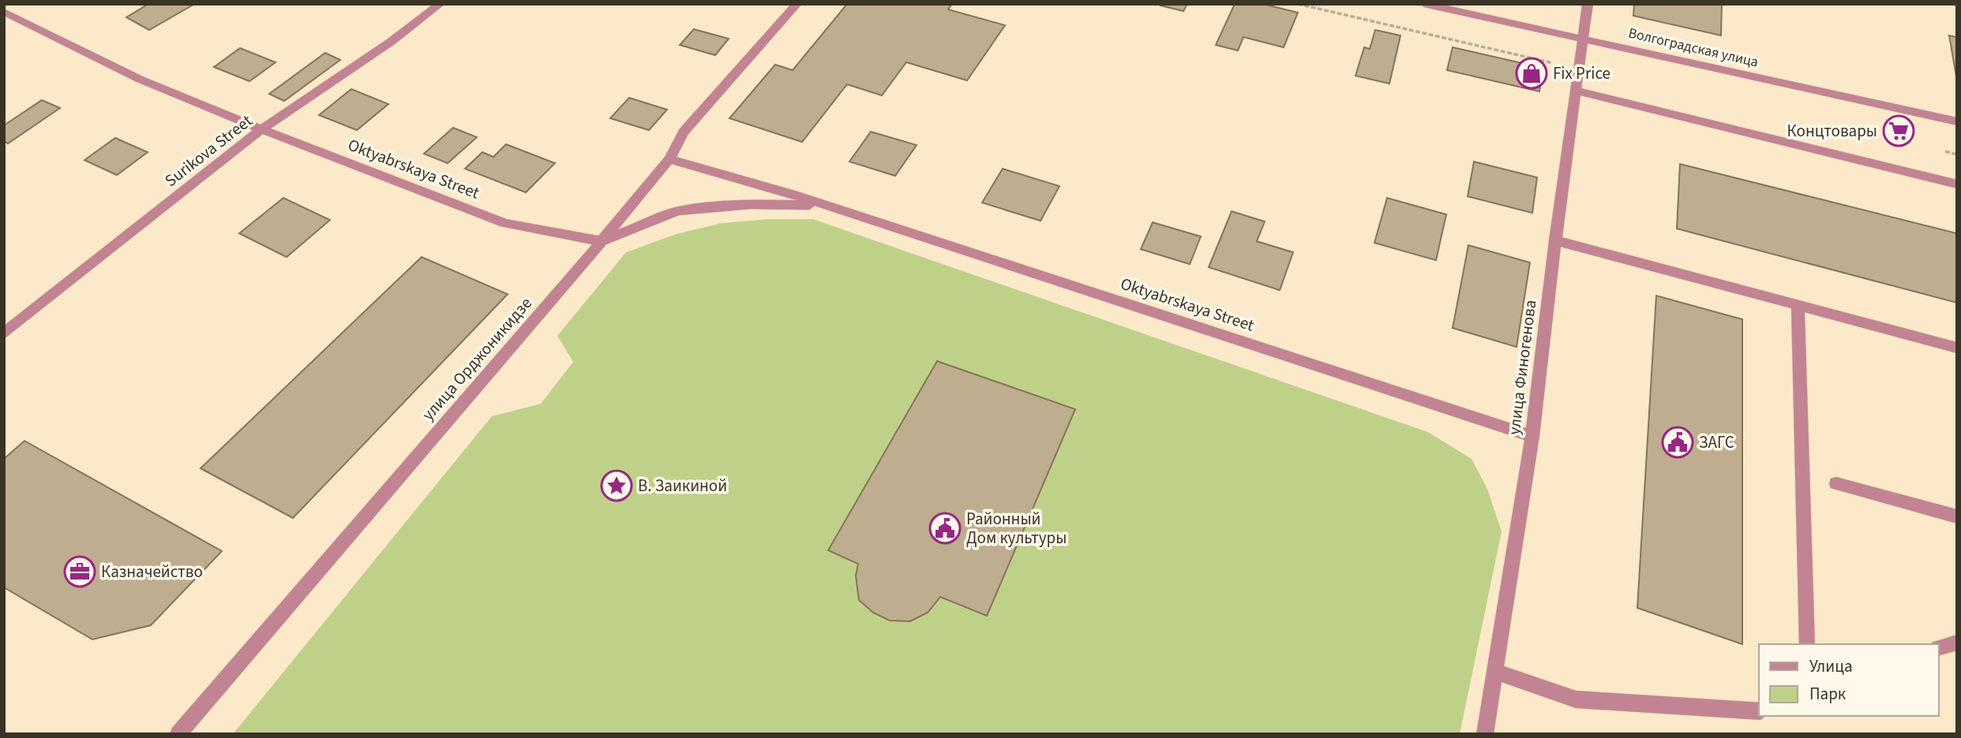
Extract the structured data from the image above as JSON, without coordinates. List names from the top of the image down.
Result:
{
  "streets": {
    "street": [
      "Волгоградская улица",
      "Surikova Street",
      "Oktyabrskaya Street",
      "улица Орджоникидзе",
      "улица Финогенова"
    ]
  },
  "crossings": [
    ["Волгоградская улица", "улица Финогенова"],
    ["Surikova Street", "Oktyabrskaya Street"],
    ["Oktyabrskaya Street", "улица Орджоникидзе"],
    ["Oktyabrskaya Street", "улица Финогенова"]
  ],
  "places": {
    "shop": ["Fix Price"],
    "supermarket": ["Концтовары"],
    "public building": ["ЗАГС", "Районный Дом культуры"],
    "place": ["В. Заикиной"],
    "office": ["Казначейство"]
  },
  "legend": ["Улица", "Парк"]
}
